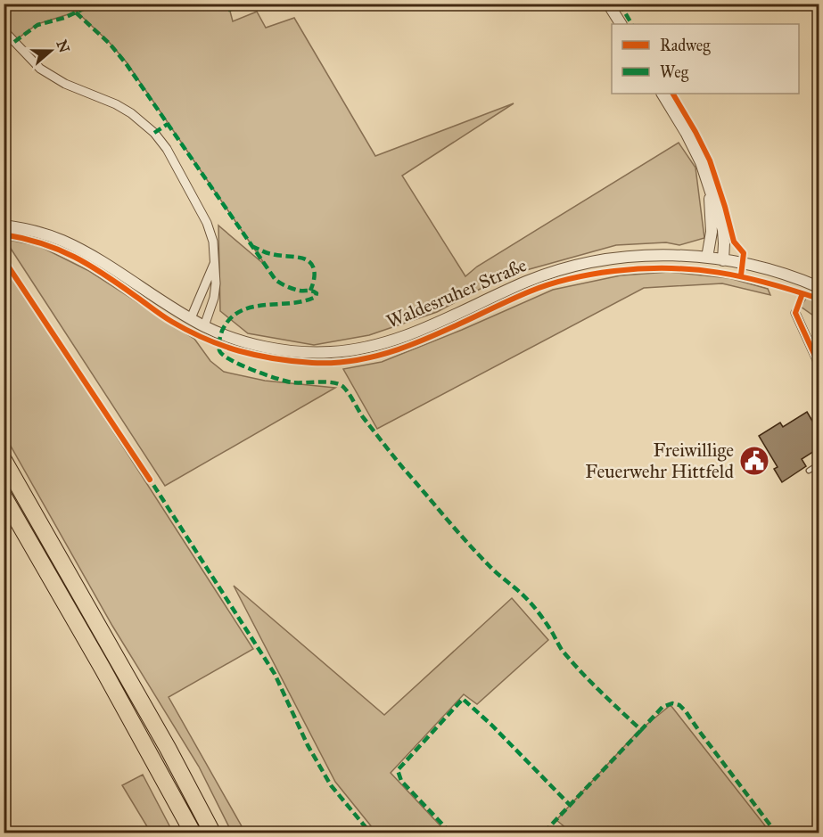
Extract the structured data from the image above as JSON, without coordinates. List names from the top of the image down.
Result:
{
  "streets": {
    "street": ["Waldesruher Straße"]
  },
  "places": {
    "public building": ["Freiwillige Feuerwehr Hittfeld"]
  },
  "legend": ["Radweg", "Weg"],
  "north": "right"
}
